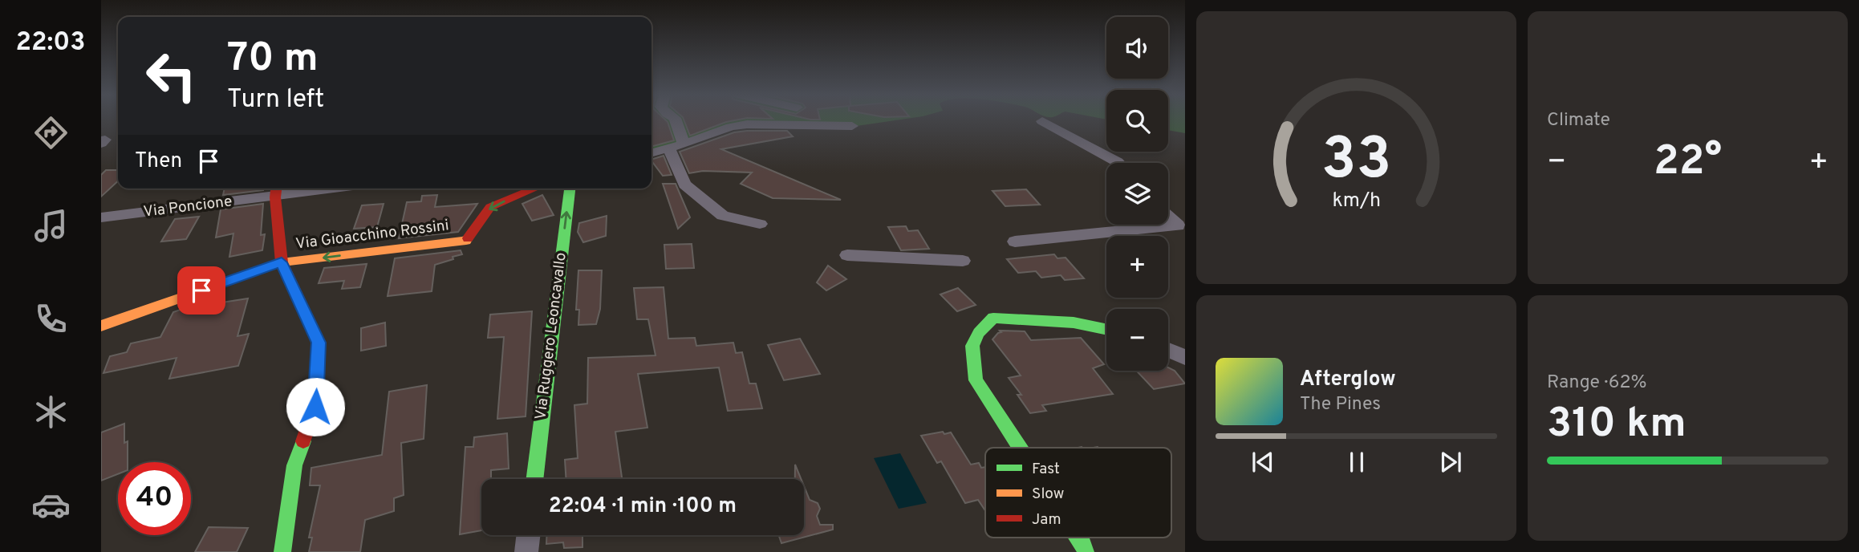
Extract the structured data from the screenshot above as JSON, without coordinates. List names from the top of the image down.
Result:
{
  "streets": {
    "street": ["Via Poncione", "Via Gioacchino Rossini", "Via Ruggero Leoncavallo"]
  },
  "one_way": ["Via Gioacchino Rossini", "Via Ruggero Leoncavallo"],
  "legend": ["Fast", "Slow", "Jam"],
  "page": {
    "tabs": "22:03",
    "tile": [
      "Climate",
      ["Range · 62%", "310 km"]
    ],
    "map_buttons": ["+", "−"],
    "turn": ["70 m", "Turn left"],
    "then": "Then",
    "heat": ["−", "22°", "+"],
    "song": ["Afterglow", "The Pines"],
    "limit": "40",
    "trip": "22:04 · 1 min · 100 m",
    "gauge": ["33", "km/h"]
  }
}
